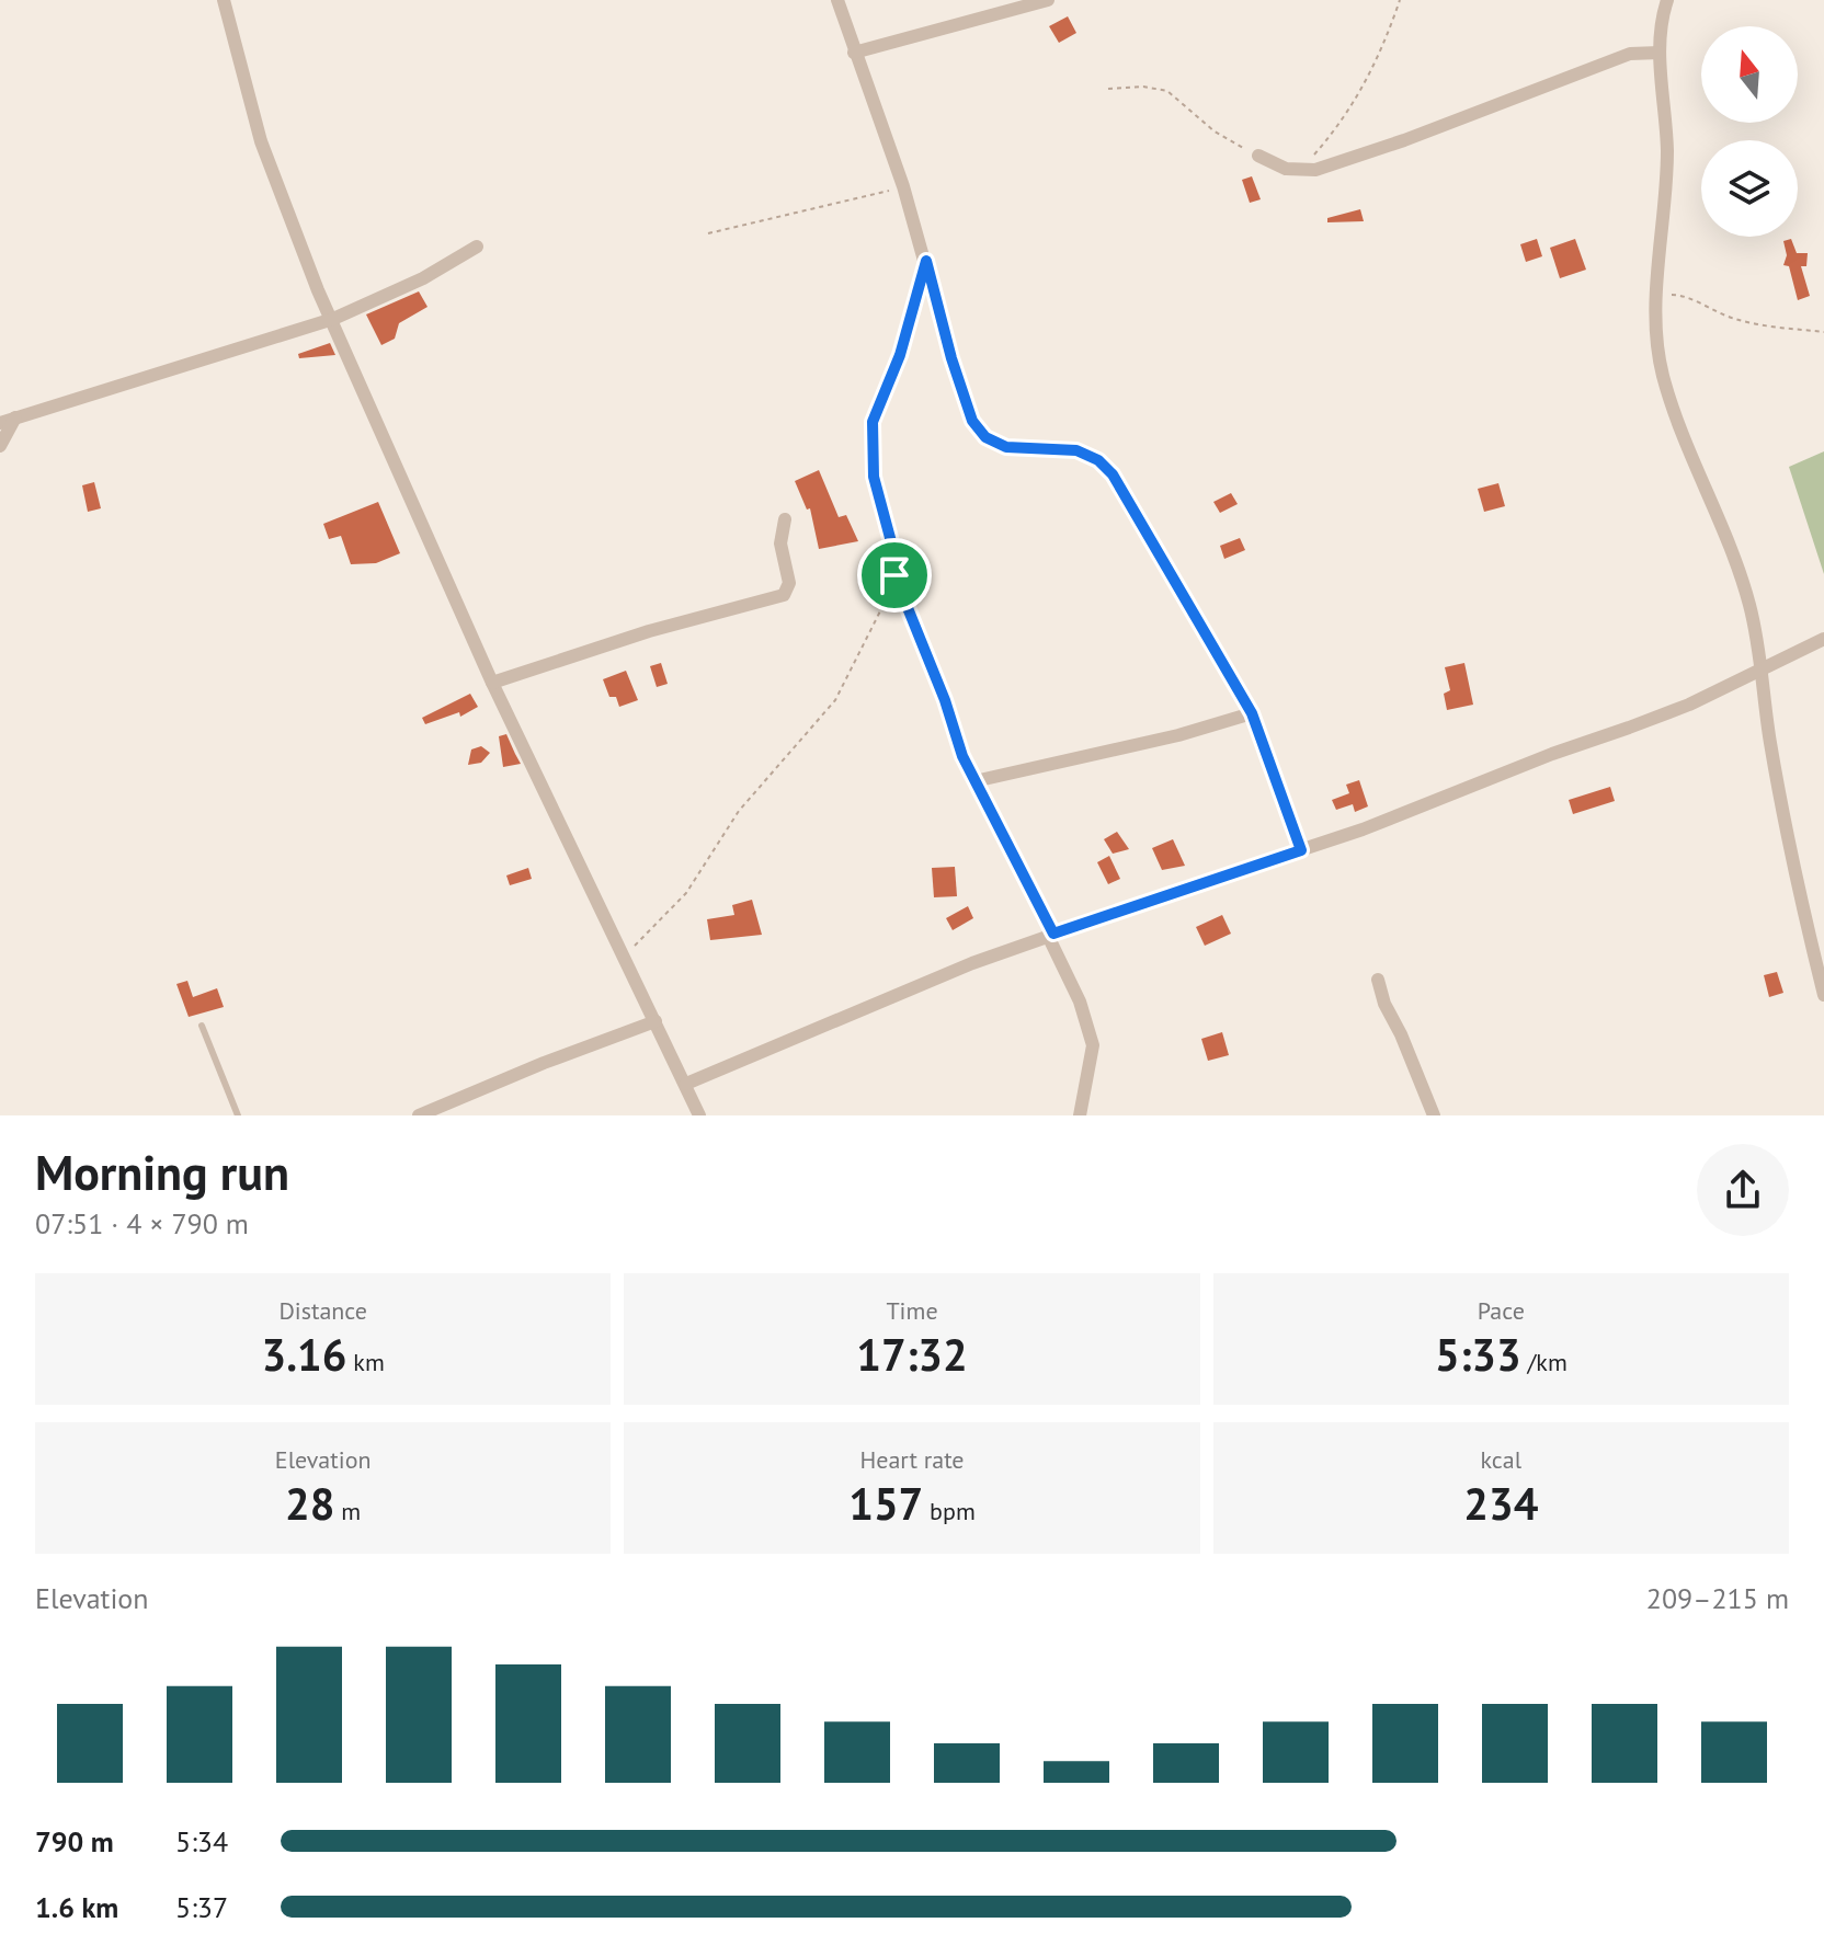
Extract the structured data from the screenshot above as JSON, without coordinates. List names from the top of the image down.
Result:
{
  "north": "top",
  "page": {
    "heading": ["Morning run", "07:51 · 4 × 790 m"],
    "stats": [
      ["Distance", "3.16 km"],
      ["Time", "17:32"],
      ["Pace", "5:33 /km"],
      ["Elevation", "28 m"],
      ["Heart rate", "157 bpm"],
      ["kcal", "234"]
    ],
    "chart": ["Elevation", "209–215 m"],
    "list": [
      {
        "name": "790 m",
        "note": "5:34"
      },
      {
        "name": "1.6 km",
        "note": "5:37"
      }
    ]
  }
}
